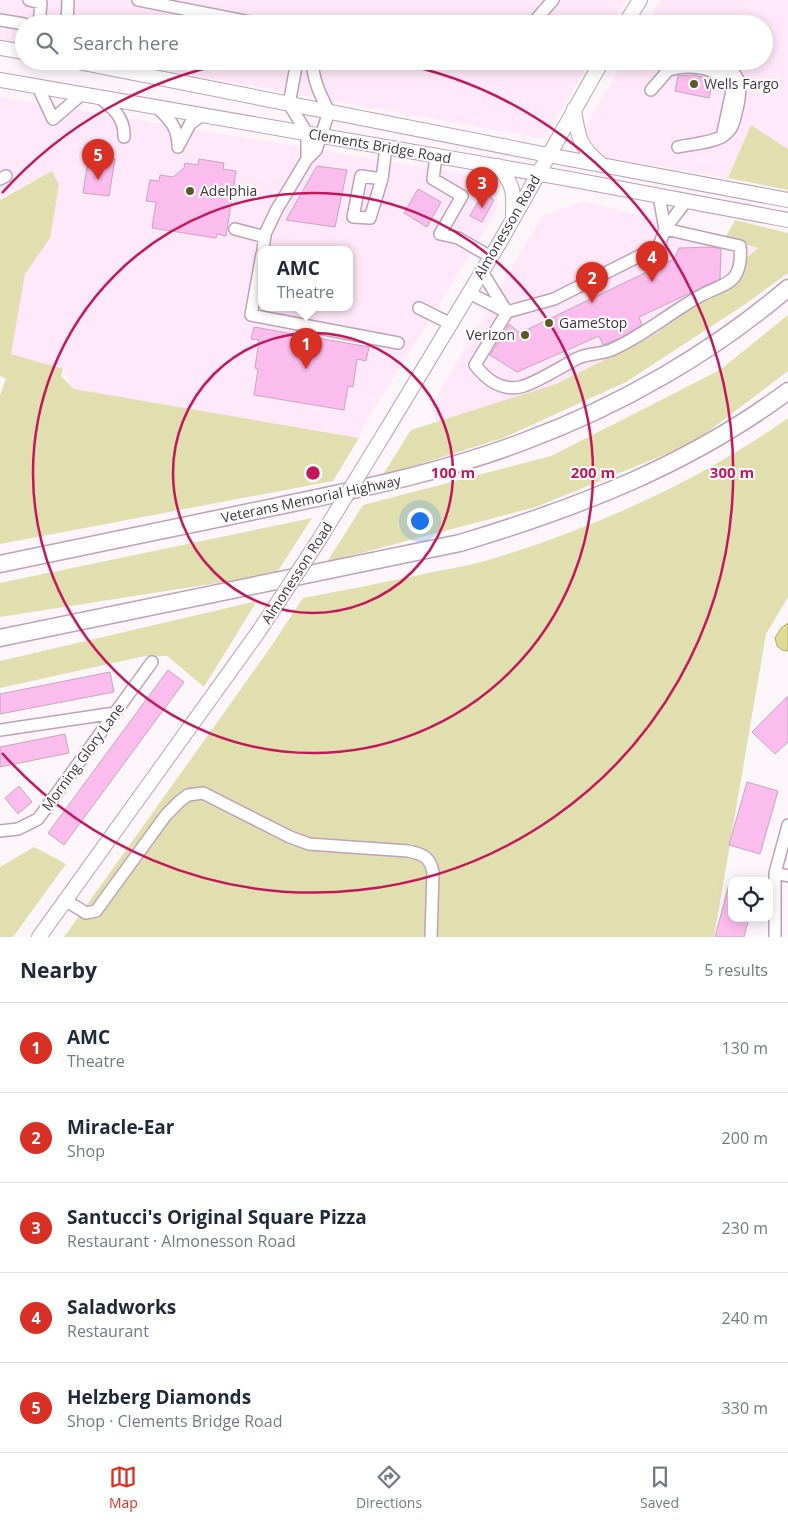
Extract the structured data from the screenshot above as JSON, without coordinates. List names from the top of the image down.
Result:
{
  "streets": {
    "highway": ["Veterans Memorial Highway"],
    "main road": ["Clements Bridge Road", "Almonesson Road"],
    "street": ["Morning Glory Lane"]
  },
  "crossings": [
    ["Clements Bridge Road", "Almonesson Road"]
  ],
  "places": [
    "Wells Fargo",
    "Adelphia",
    "GameStop",
    "Verizon"
  ],
  "page": {
    "search": "Search here",
    "pins": [
      "5",
      "3",
      "4",
      "2",
      "1"
    ],
    "popup": ["AMC", "Theatre"],
    "heading": ["Nearby", "5 results"],
    "list": [
      {
        "mark": "1",
        "name": "AMC",
        "note": "Theatre",
        "value": "130 m"
      },
      {
        "mark": "2",
        "name": "Miracle-Ear",
        "note": "Shop",
        "value": "200 m"
      },
      {
        "mark": "3",
        "name": "Santucci's Original Square Pizza",
        "note": "Restaurant · Almonesson Road",
        "value": "230 m"
      },
      {
        "mark": "4",
        "name": "Saladworks",
        "note": "Restaurant",
        "value": "240 m"
      },
      {
        "mark": "5",
        "name": "Helzberg Diamonds",
        "note": "Shop · Clements Bridge Road",
        "value": "330 m"
      }
    ],
    "nav": ["Map", "Directions", "Saved"]
  },
  "rings": ["100 m", "200 m", "300 m"]
}
